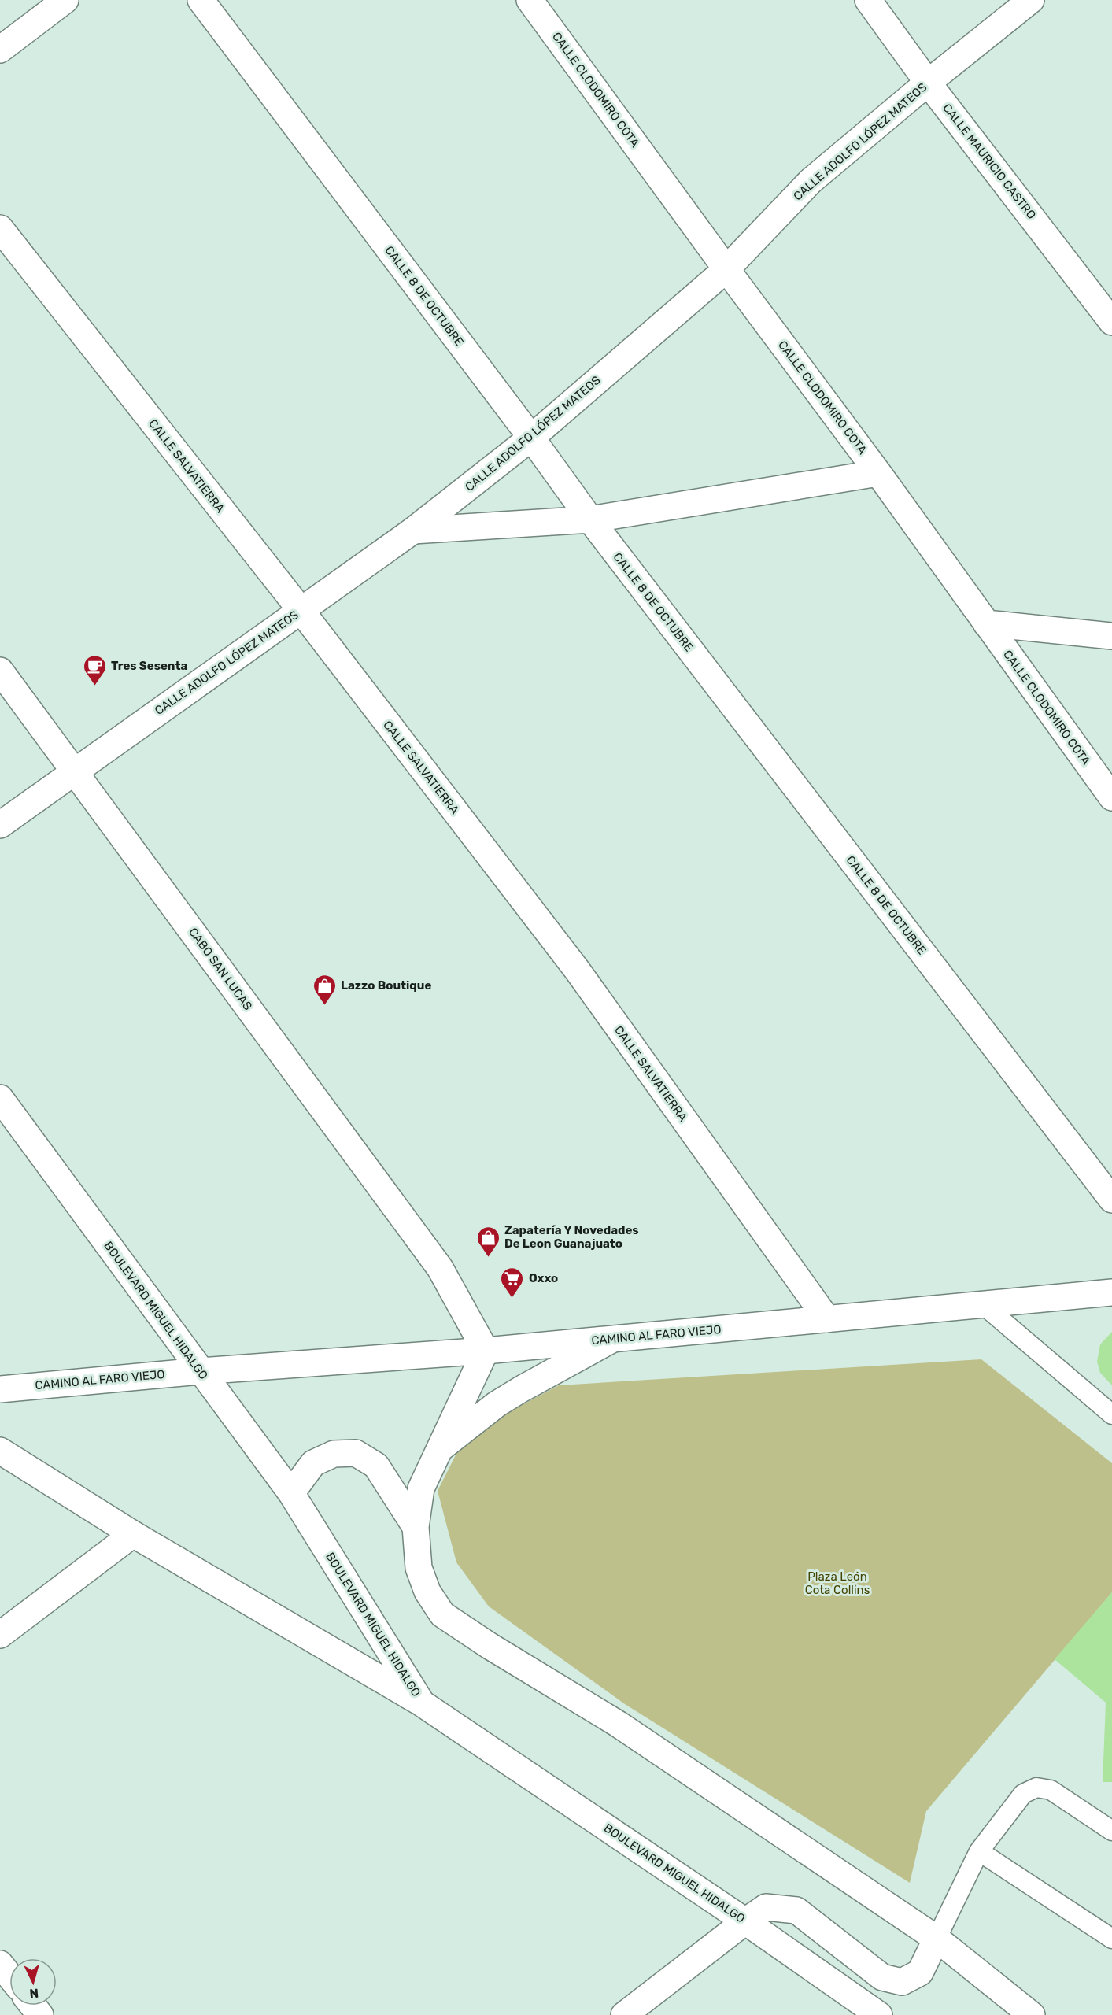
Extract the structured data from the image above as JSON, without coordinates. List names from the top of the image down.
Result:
{
  "streets": {
    "street": [
      "CALLE CLODOMIRO COTA",
      "CALLE ADOLFO LÓPEZ MATEOS",
      "CALLE MAURICIO CASTRO",
      "CALLE 8 DE OCTUBRE",
      "CALLE SALVATIERRA",
      "CABO SAN LUCAS",
      "BOULEVARD MIGUEL HIDALGO",
      "CAMINO AL FARO VIEJO"
    ]
  },
  "crossings": [
    ["CALLE CLODOMIRO COTA", "CALLE ADOLFO LÓPEZ MATEOS"],
    ["CALLE ADOLFO LÓPEZ MATEOS", "CALLE MAURICIO CASTRO"],
    ["CALLE ADOLFO LÓPEZ MATEOS", "CALLE 8 DE OCTUBRE"],
    ["CALLE ADOLFO LÓPEZ MATEOS", "CALLE SALVATIERRA"],
    ["CALLE ADOLFO LÓPEZ MATEOS", "CABO SAN LUCAS"],
    ["CALLE SALVATIERRA", "CAMINO AL FARO VIEJO"],
    ["CABO SAN LUCAS", "CAMINO AL FARO VIEJO"],
    ["BOULEVARD MIGUEL HIDALGO", "CAMINO AL FARO VIEJO"]
  ],
  "parks": ["Plaza León Cota Collins"],
  "places": {
    "cafe": ["Tres Sesenta"],
    "shop": ["Lazzo Boutique", "Zapatería Y Novedades De Leon Guanajuato"],
    "supermarket": ["Oxxo"]
  },
  "north": "bottom"
}
